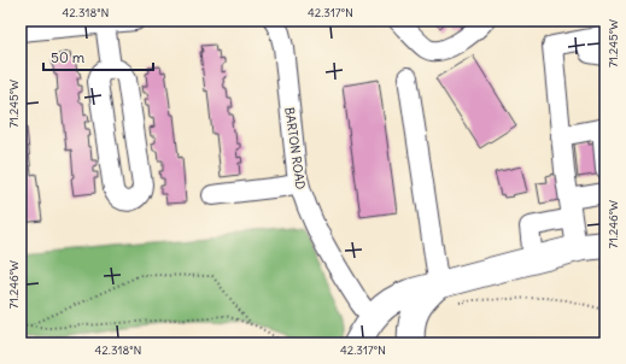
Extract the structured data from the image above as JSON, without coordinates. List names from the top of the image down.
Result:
{
  "streets": {
    "lane": ["BARTON ROAD"]
  },
  "scale_bar": "50 m",
  "coordinates": [
    "42.318°N",
    "42.317°N",
    "71.245°W",
    "71.246°W"
  ]
}
